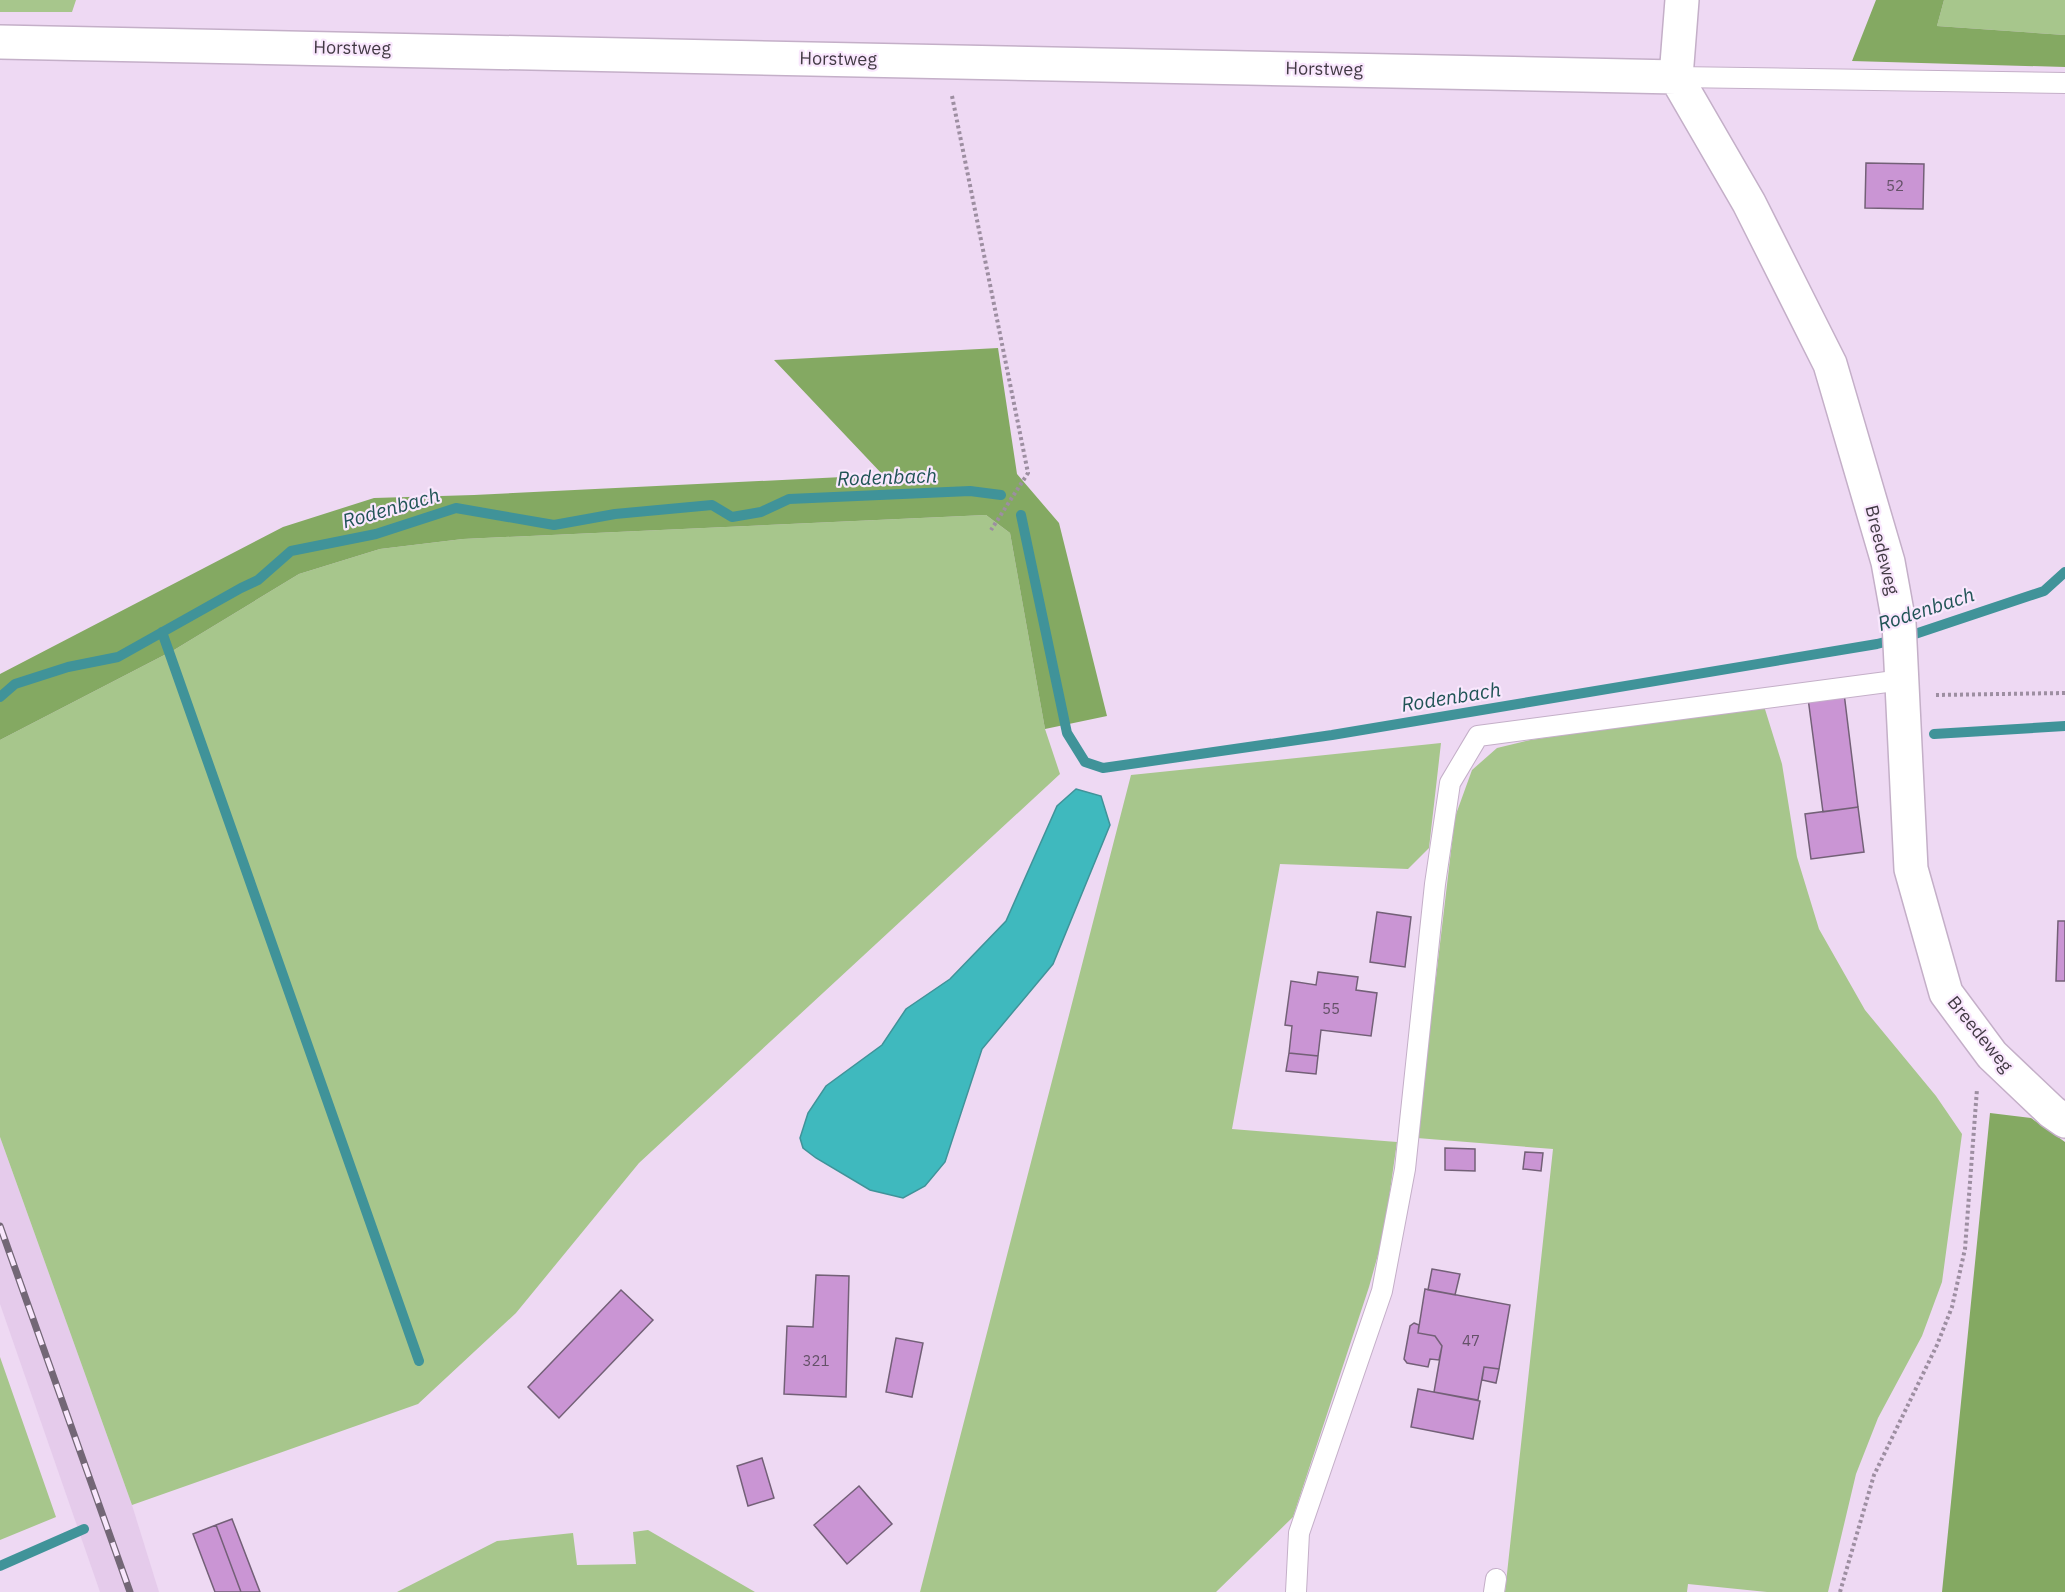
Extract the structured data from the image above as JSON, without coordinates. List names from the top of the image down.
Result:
{
  "streets": {
    "street": ["Horstweg", "Breedeweg"]
  },
  "crossings": [
    ["Horstweg", "Breedeweg"]
  ],
  "water": ["Rodenbach"],
  "house_numbers": [
    "52",
    "55",
    "47",
    "321"
  ]
}
